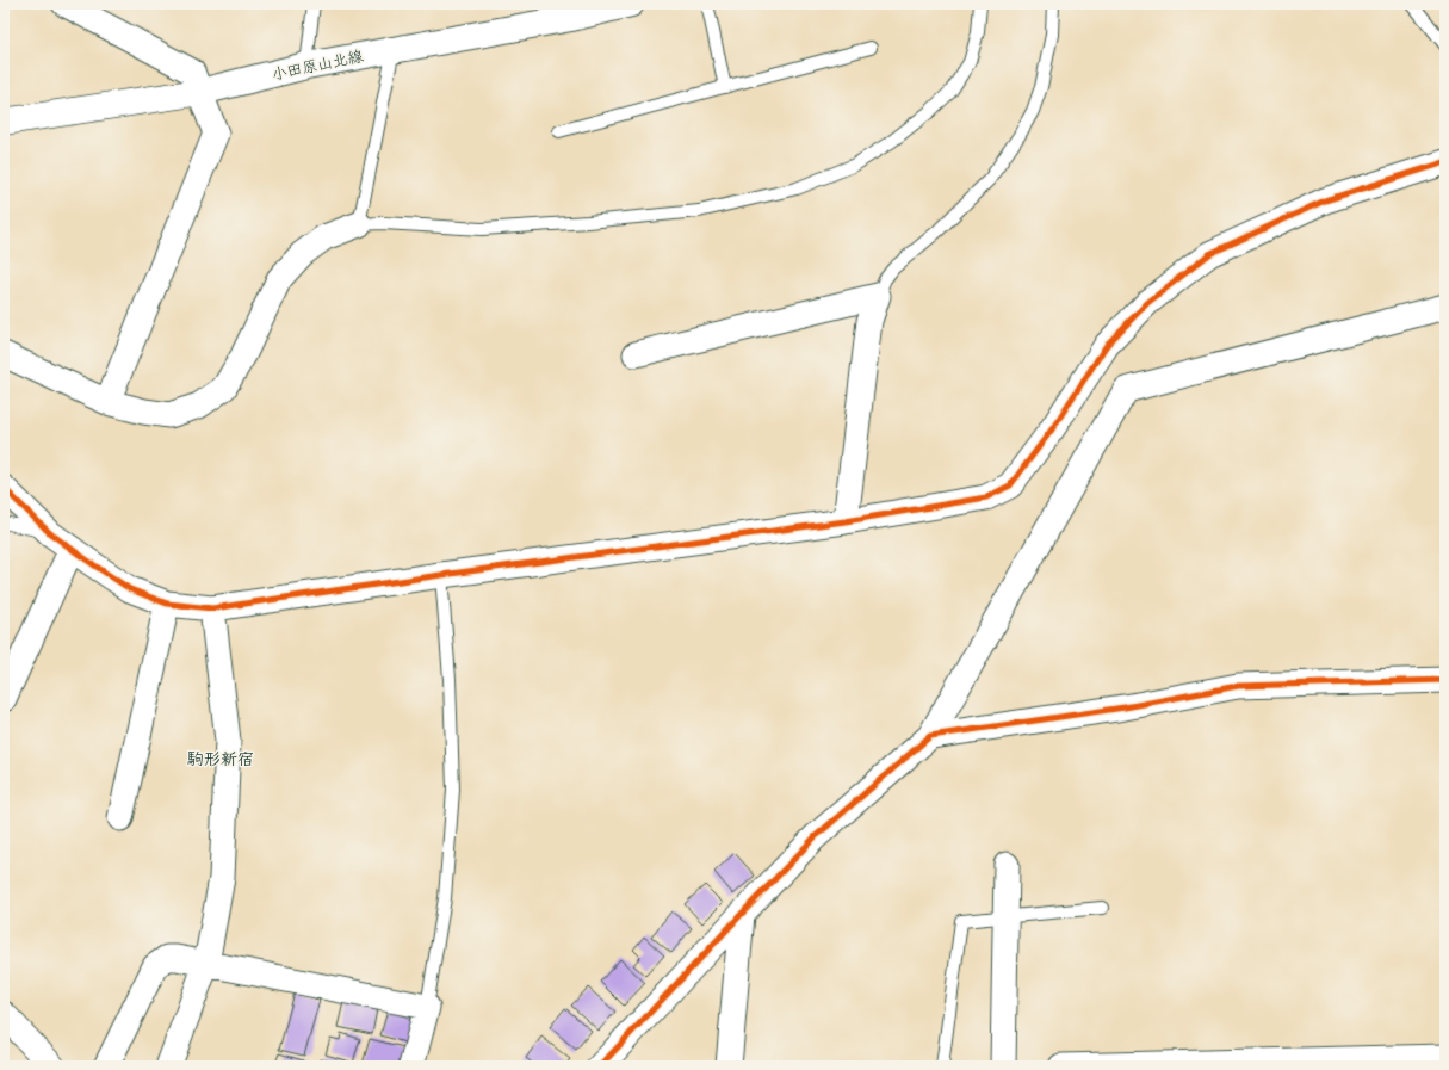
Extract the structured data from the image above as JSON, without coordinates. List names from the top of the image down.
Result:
{
  "streets": {
    "main road": ["小田原山北線"]
  },
  "districts": ["駒形新宿"]
}
